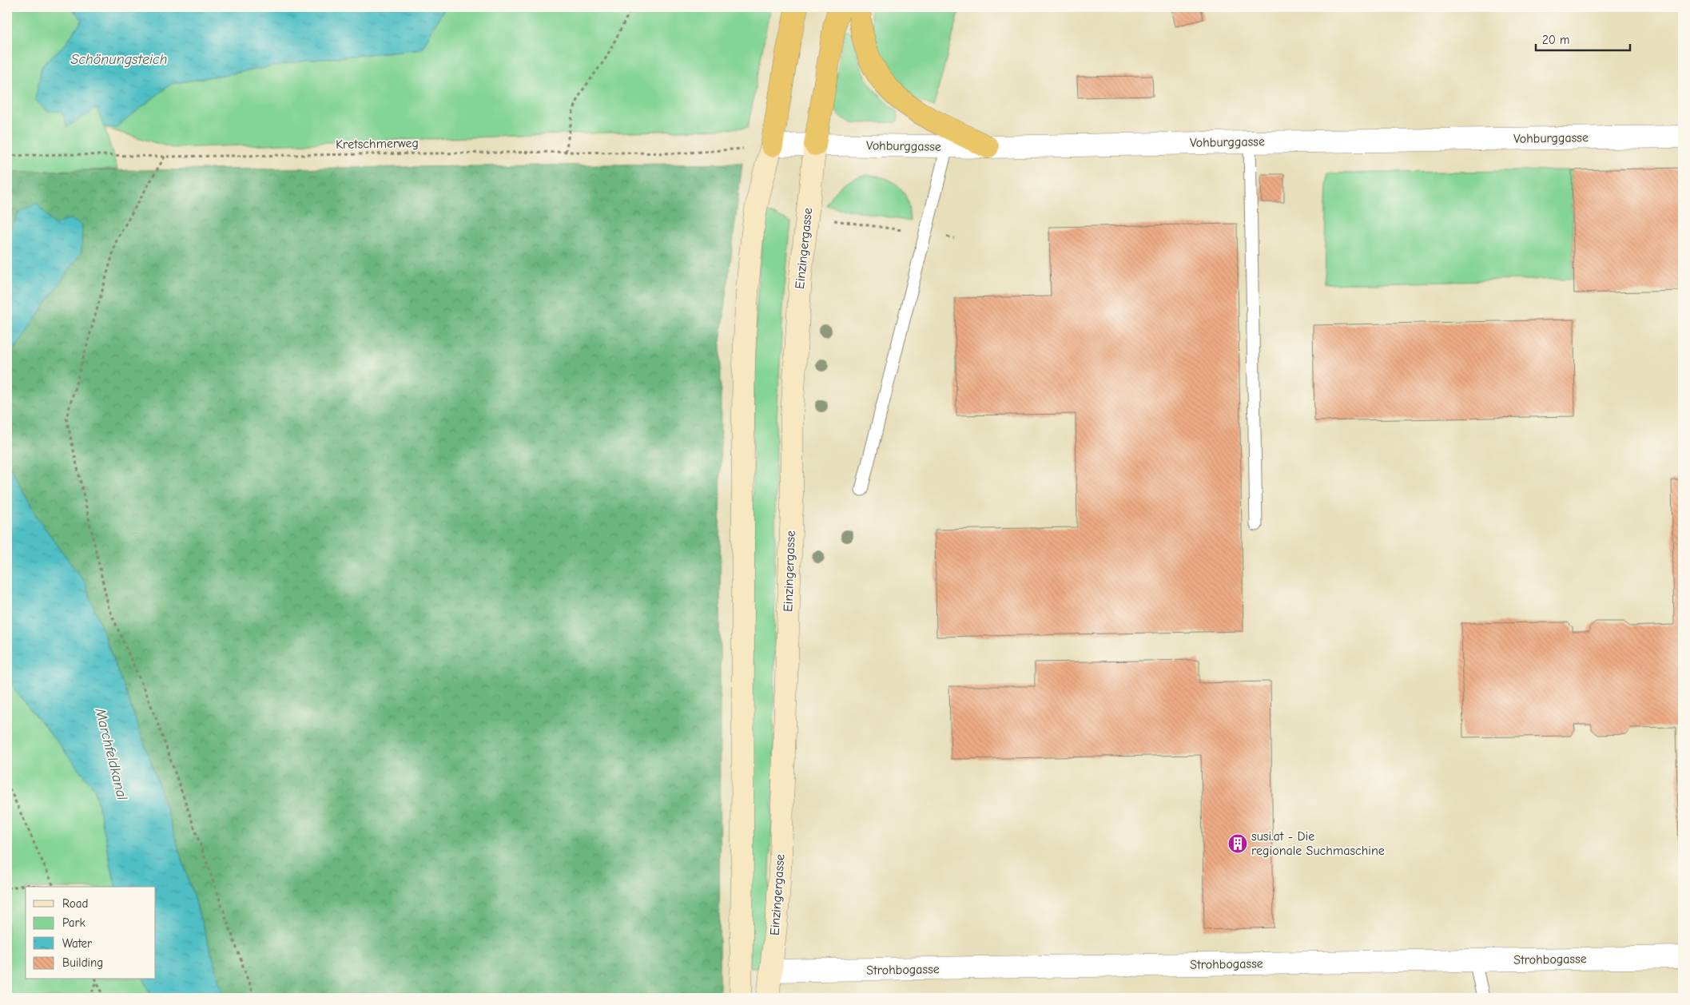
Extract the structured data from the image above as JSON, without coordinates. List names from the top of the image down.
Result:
{
  "streets": {
    "main road": ["Einzingergasse"],
    "street": ["Vohburggasse", "Strohbogasse"],
    "path": ["Kretschmerweg"]
  },
  "crossings": [
    ["Vohburggasse", "Einzingergasse"],
    ["Einzingergasse", "Strohbogasse"]
  ],
  "water": ["Schönungsteich", "Marchfeldkanal"],
  "places": {
    "building": ["susi.at - Die regionale Suchmaschine"]
  },
  "legend": [
    "Road",
    "Park",
    "Water",
    "Building"
  ],
  "scale_bar": "20 m"
}
